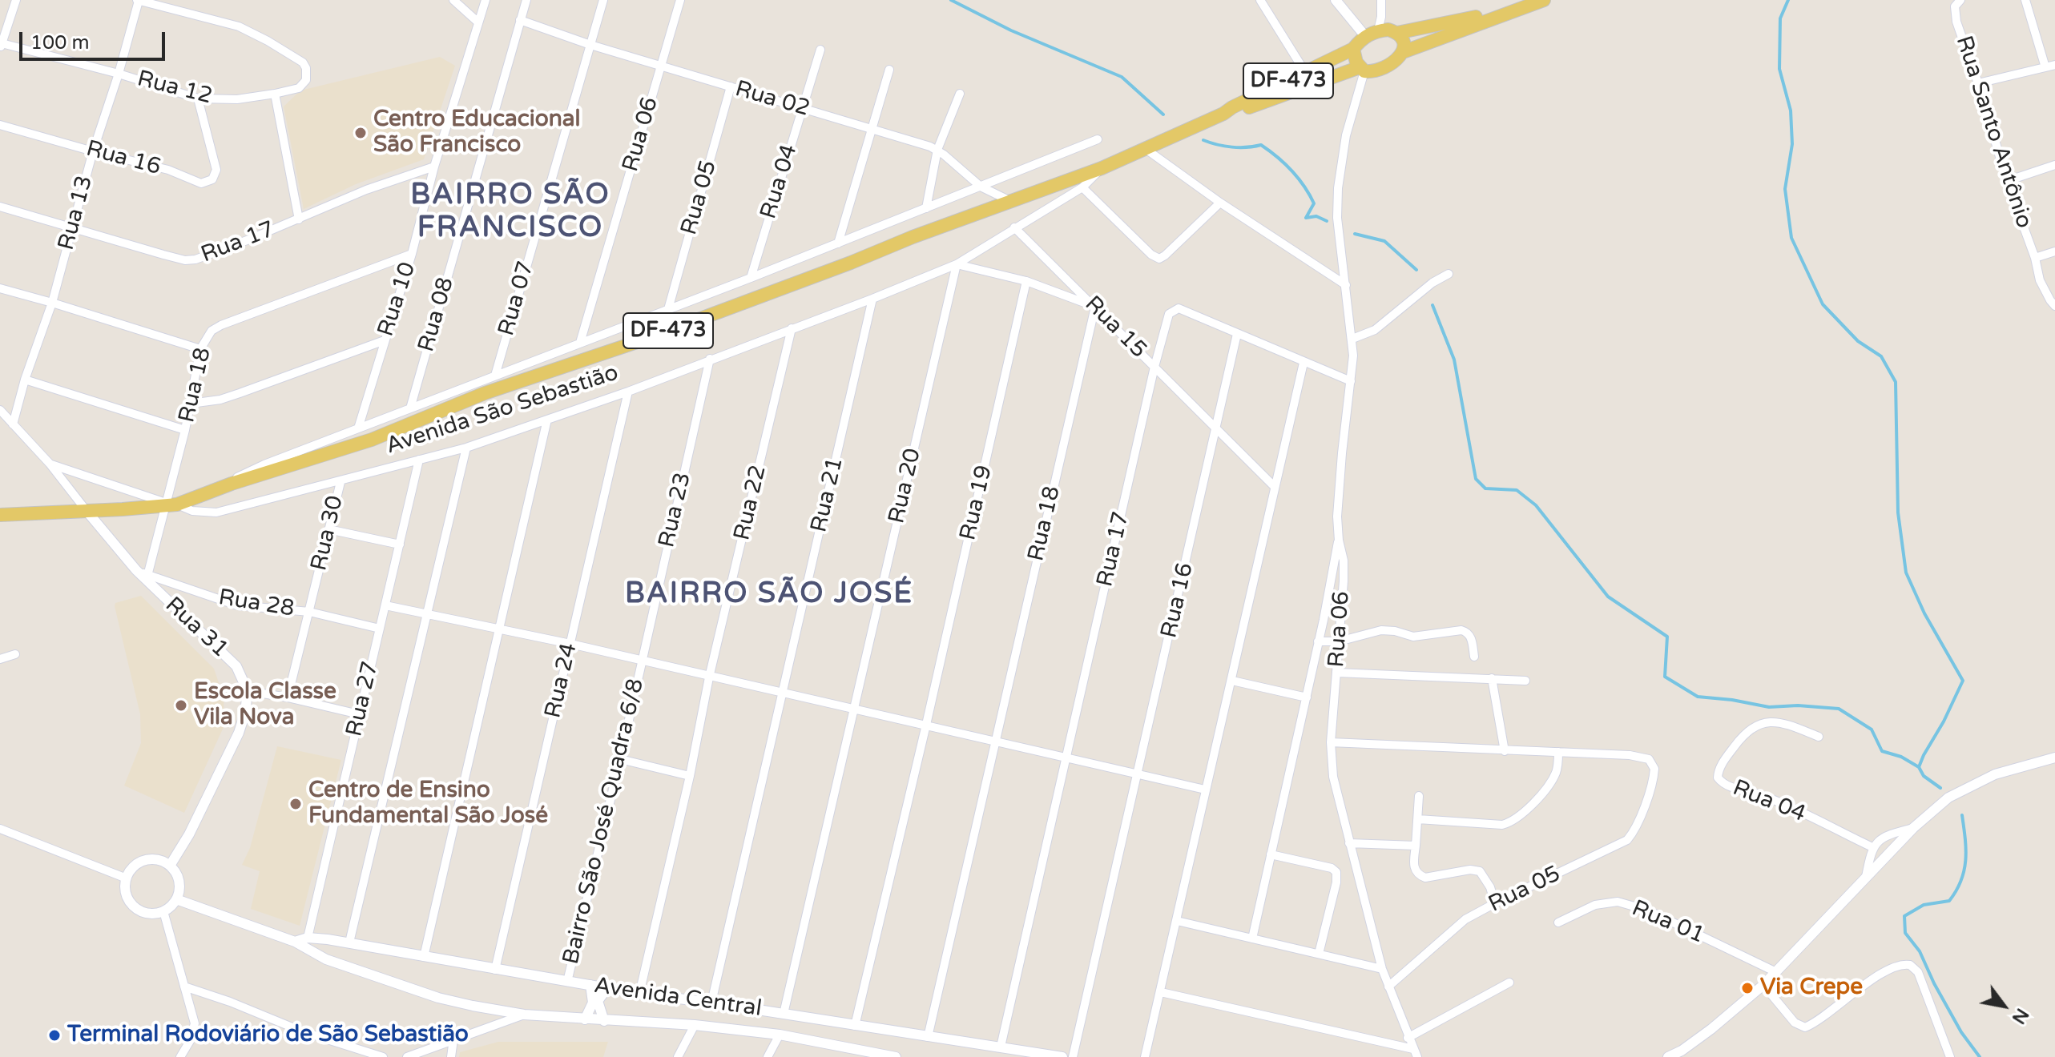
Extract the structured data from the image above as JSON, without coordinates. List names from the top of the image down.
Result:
{
  "streets": {
    "main road": ["DF-473", "Avenida São Sebastião"],
    "street": [
      "Rua 12",
      "Rua 02",
      "Rua Santo Antônio",
      "Rua 06",
      "Rua 16",
      "Rua 04",
      "Rua 05",
      "Rua 13",
      "Rua 17",
      "Rua 07",
      "Rua 10",
      "Rua 08",
      "Rua 15",
      "Rua 18",
      "Rua 20",
      "Rua 21",
      "Rua 22",
      "Rua 19",
      "Rua 23",
      "Rua 30",
      "Rua 28",
      "Rua 31",
      "Rua 24",
      "Rua 27",
      "Bairro São José Quadra 6/8",
      "Rua 01",
      "Avenida Central"
    ]
  },
  "crossings": [
    ["DF-473", "Rua 06"],
    ["DF-473", "Avenida São Sebastião"],
    ["Rua 12", "Rua 16"],
    ["Rua 12", "Rua 13"],
    ["Rua 02", "Rua 06"],
    ["Rua 02", "Rua 04"],
    ["Rua 02", "Rua 05"],
    ["Rua 02", "Rua 07"],
    ["Rua 02", "Rua 08"],
    ["Rua 02", "Avenida São Sebastião"],
    ["Rua 06", "Rua 05"],
    ["Rua 06", "Avenida São Sebastião"],
    ["Rua 16", "Rua 13"],
    ["Rua 16", "Rua 17"],
    ["Rua 16", "Rua 15"],
    ["Rua 13", "Rua 17"],
    ["Rua 17", "Rua 10"],
    ["Rua 17", "Rua 15"],
    ["Rua 17", "Avenida Central"],
    ["Rua 10", "Rua 18"],
    ["Rua 15", "Rua 18"],
    ["Rua 15", "Avenida São Sebastião"],
    ["Rua 18", "Avenida São Sebastião"],
    ["Rua 18", "Rua 28"],
    ["Rua 18", "Avenida Central"],
    ["Avenida São Sebastião", "Rua 20"],
    ["Avenida São Sebastião", "Rua 21"],
    ["Avenida São Sebastião", "Rua 22"],
    ["Avenida São Sebastião", "Rua 23"],
    ["Avenida São Sebastião", "Rua 30"],
    ["Avenida São Sebastião", "Rua 31"],
    ["Avenida São Sebastião", "Rua 24"],
    ["Avenida São Sebastião", "Rua 27"],
    ["Rua 20", "Avenida Central"],
    ["Rua 21", "Avenida Central"],
    ["Rua 22", "Avenida Central"],
    ["Rua 19", "Avenida Central"],
    ["Rua 23", "Bairro São José Quadra 6/8"],
    ["Rua 30", "Rua 28"],
    ["Rua 28", "Rua 31"],
    ["Rua 28", "Rua 27"],
    ["Rua 24", "Avenida Central"],
    ["Rua 27", "Avenida Central"],
    ["Bairro São José Quadra 6/8", "Avenida Central"]
  ],
  "districts": ["BAIRRO SÃO FRANCISCO", "BAIRRO SÃO JOSÉ"],
  "places": [
    "Centro Educacional São Francisco",
    "Escola Classe Vila Nova",
    "Centro de Ensino Fundamental São José",
    "Via Crepe",
    "Terminal Rodoviário de São Sebastião"
  ],
  "scale_bar": "100 m",
  "north": "bottom right"
}
